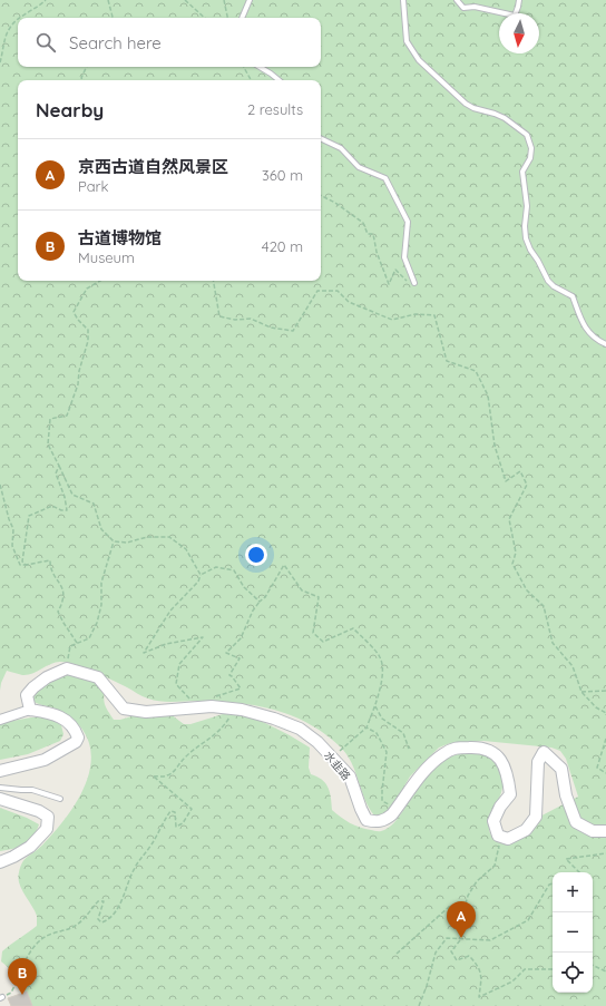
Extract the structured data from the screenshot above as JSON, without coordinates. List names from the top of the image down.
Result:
{
  "streets": {
    "street": ["水韭路"]
  },
  "north": "bottom",
  "page": {
    "search": "Search here",
    "heading": ["Nearby", "2 results"],
    "list": [
      {
        "mark": "A",
        "name": "京西古道自然风景区",
        "note": "Park",
        "value": "360 m"
      },
      {
        "mark": "B",
        "name": "古道博物馆",
        "note": "Museum",
        "value": "420 m"
      }
    ],
    "map_buttons": ["+", "−"],
    "pins": ["A", "B"]
  }
}
